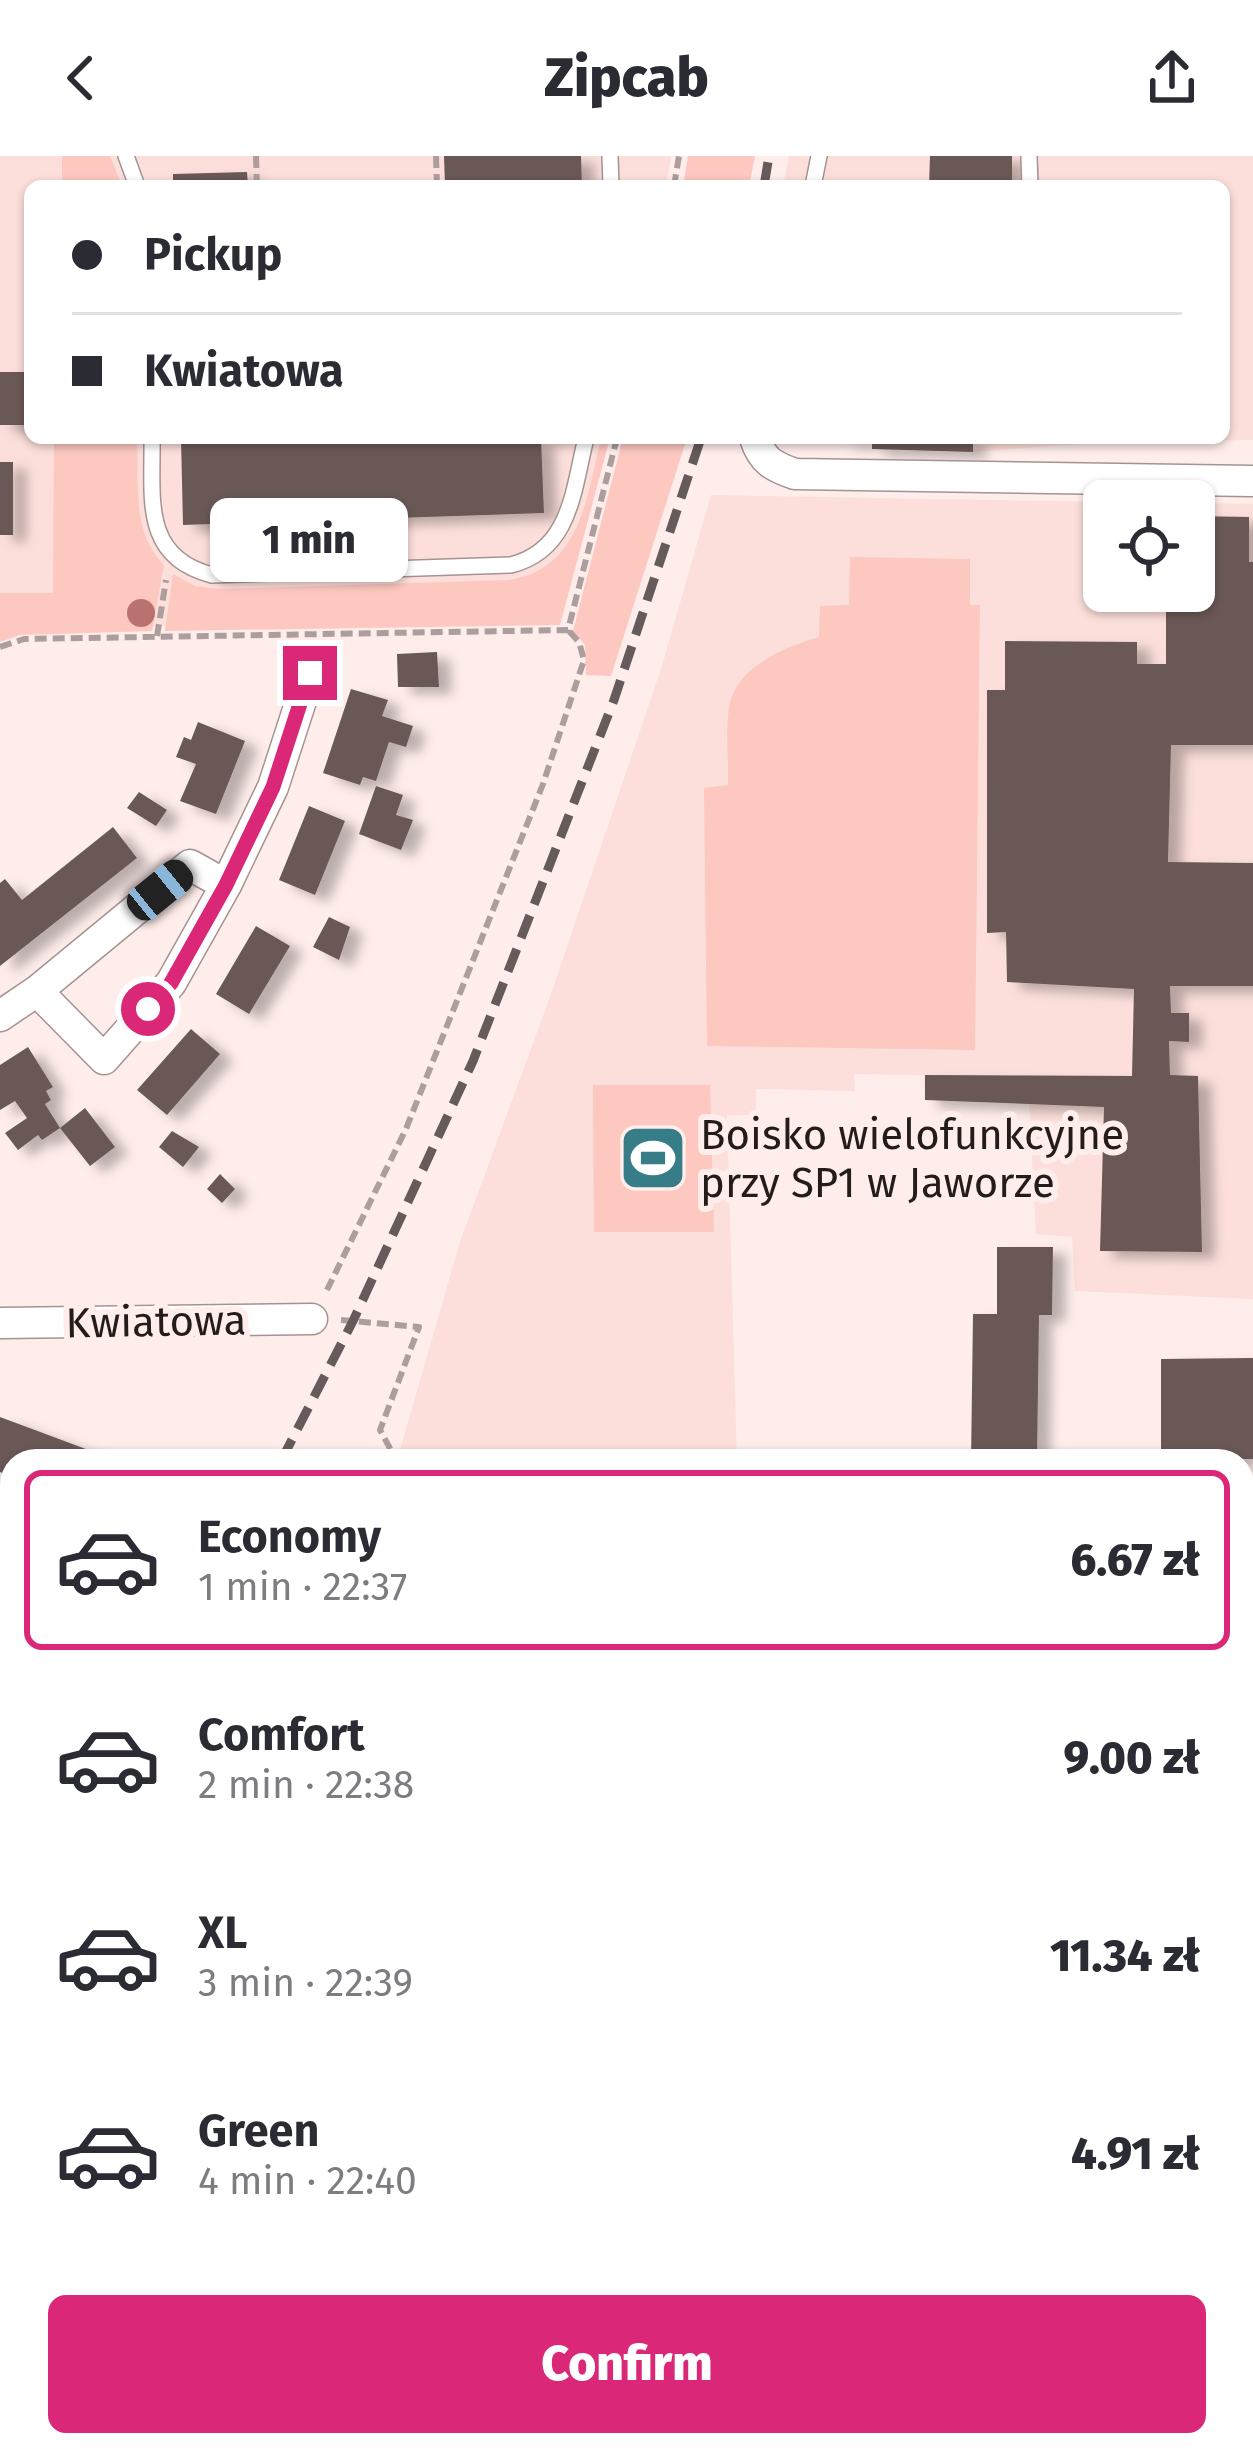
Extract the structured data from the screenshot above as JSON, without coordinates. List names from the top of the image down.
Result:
{
  "streets": {
    "street": ["Kwiatowa"]
  },
  "places": {
    "sports": ["Boisko wielofunkcyjne przy SP1 w Jaworze"]
  },
  "page": {
    "header": "Zipcab",
    "banner": ["Pickup", "Kwiatowa"],
    "bubble": "1 min",
    "list": [
      {
        "name": "Economy",
        "note": "1 min · 22:37",
        "value": "6.67 zł"
      },
      {
        "name": "Comfort",
        "note": "2 min · 22:38",
        "value": "9.00 zł"
      },
      {
        "name": "XL",
        "note": "3 min · 22:39",
        "value": "11.34 zł"
      },
      {
        "name": "Green",
        "note": "4 min · 22:40",
        "value": "4.91 zł"
      }
    ],
    "buttons": "Confirm"
  }
}
